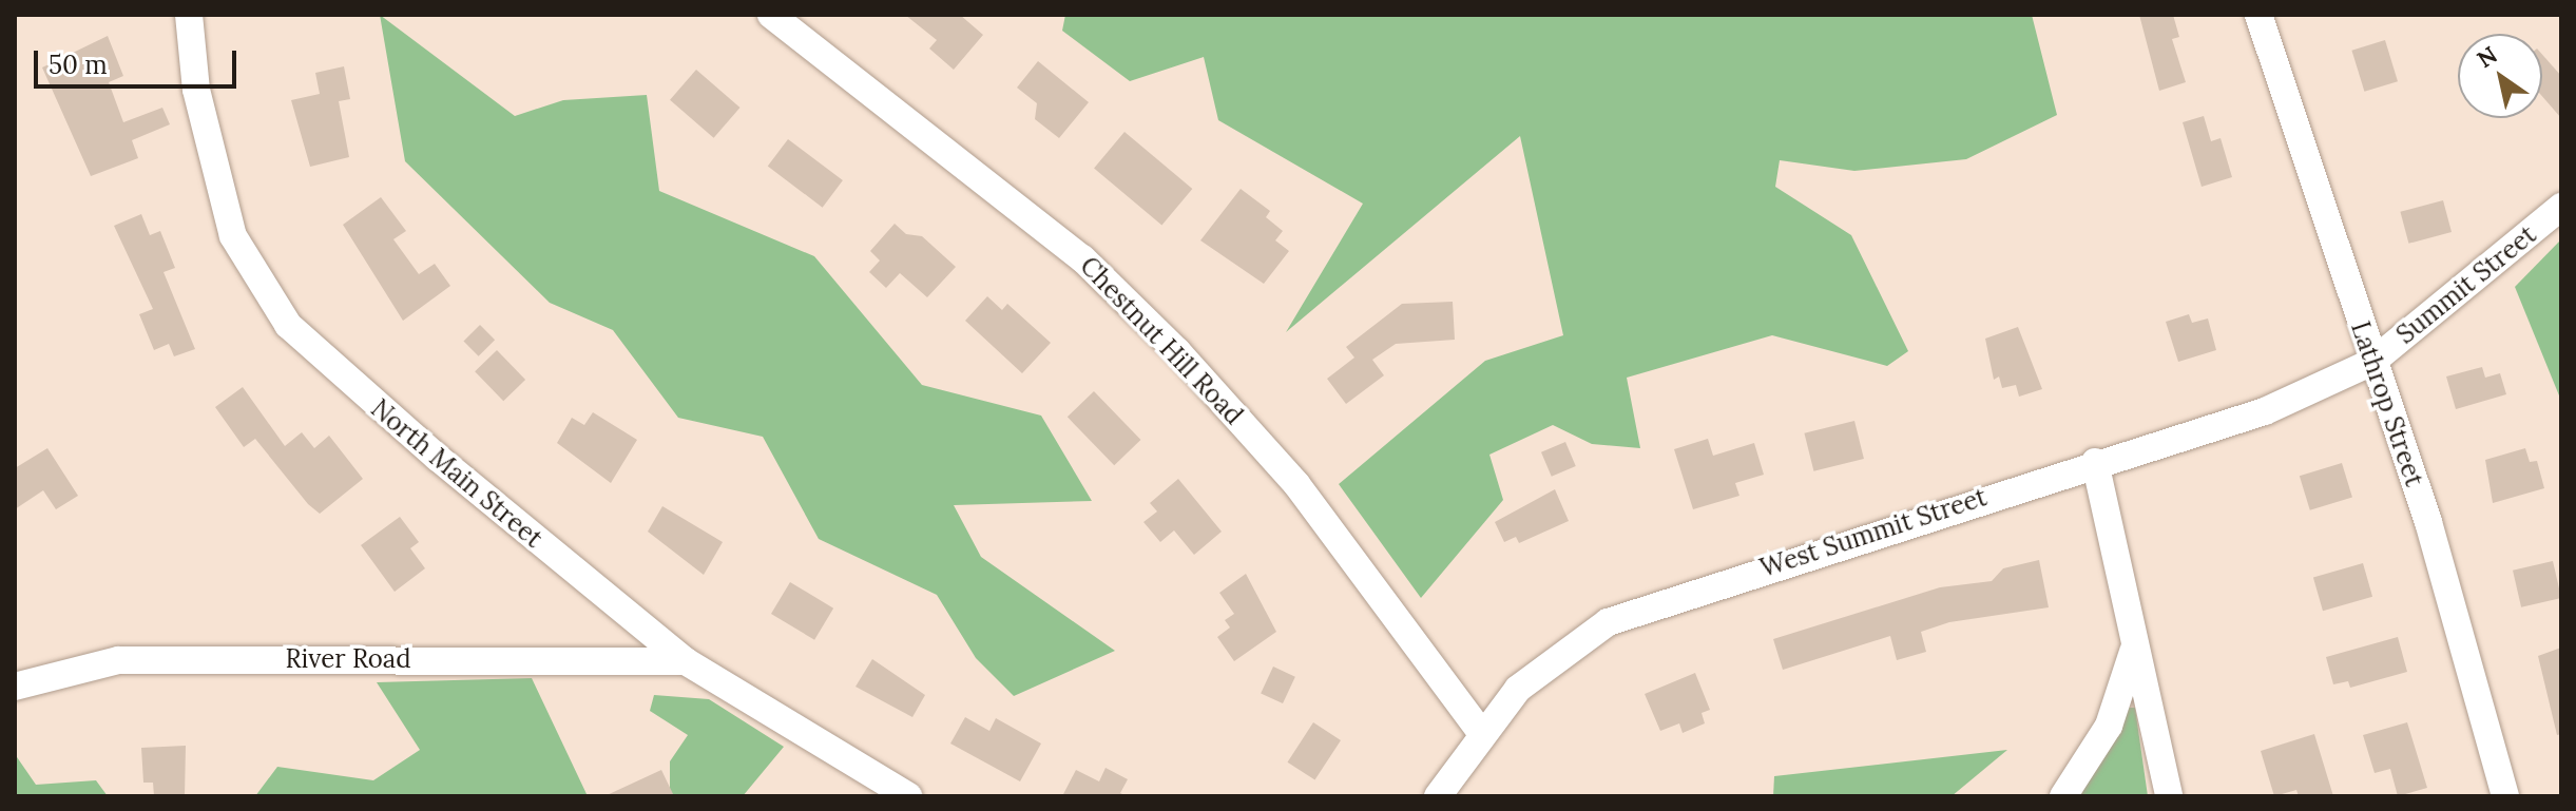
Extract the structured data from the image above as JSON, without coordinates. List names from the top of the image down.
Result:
{
  "streets": {
    "street": [
      "Summit Street",
      "Chestnut Hill Road",
      "Lathrop Street",
      "North Main Street",
      "West Summit Street",
      "River Road"
    ]
  },
  "crossings": [
    ["Summit Street", "Lathrop Street"],
    ["Summit Street", "West Summit Street"],
    ["Chestnut Hill Road", "West Summit Street"],
    ["Lathrop Street", "West Summit Street"],
    ["North Main Street", "River Road"]
  ],
  "scale_bar": "50 m",
  "north": "top left"
}
